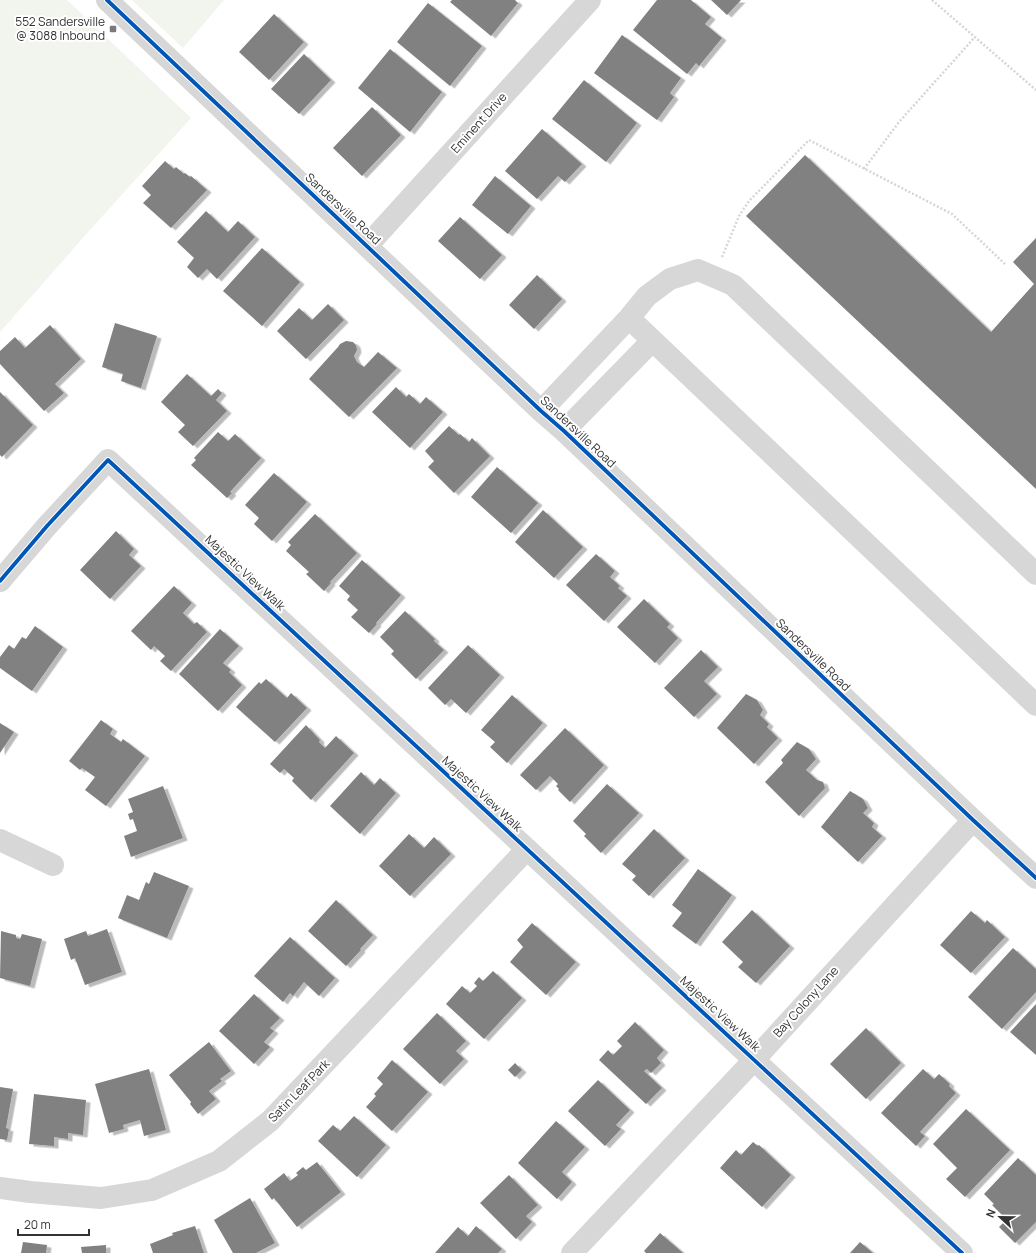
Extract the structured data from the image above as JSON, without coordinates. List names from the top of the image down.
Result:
{
  "streets": {
    "street": [
      "Eminent Drive",
      "Sandersville Road",
      "Majestic View Walk",
      "Bay Colony Lane",
      "Satin Leaf Park"
    ]
  },
  "crossings": [
    ["Eminent Drive", "Sandersville Road"],
    ["Sandersville Road", "Bay Colony Lane"],
    ["Majestic View Walk", "Bay Colony Lane"],
    ["Majestic View Walk", "Satin Leaf Park"]
  ],
  "places": {
    "transit": ["552 Sandersville @ 3088 Inbound"]
  },
  "scale_bar": "20 m",
  "north": "left"
}
